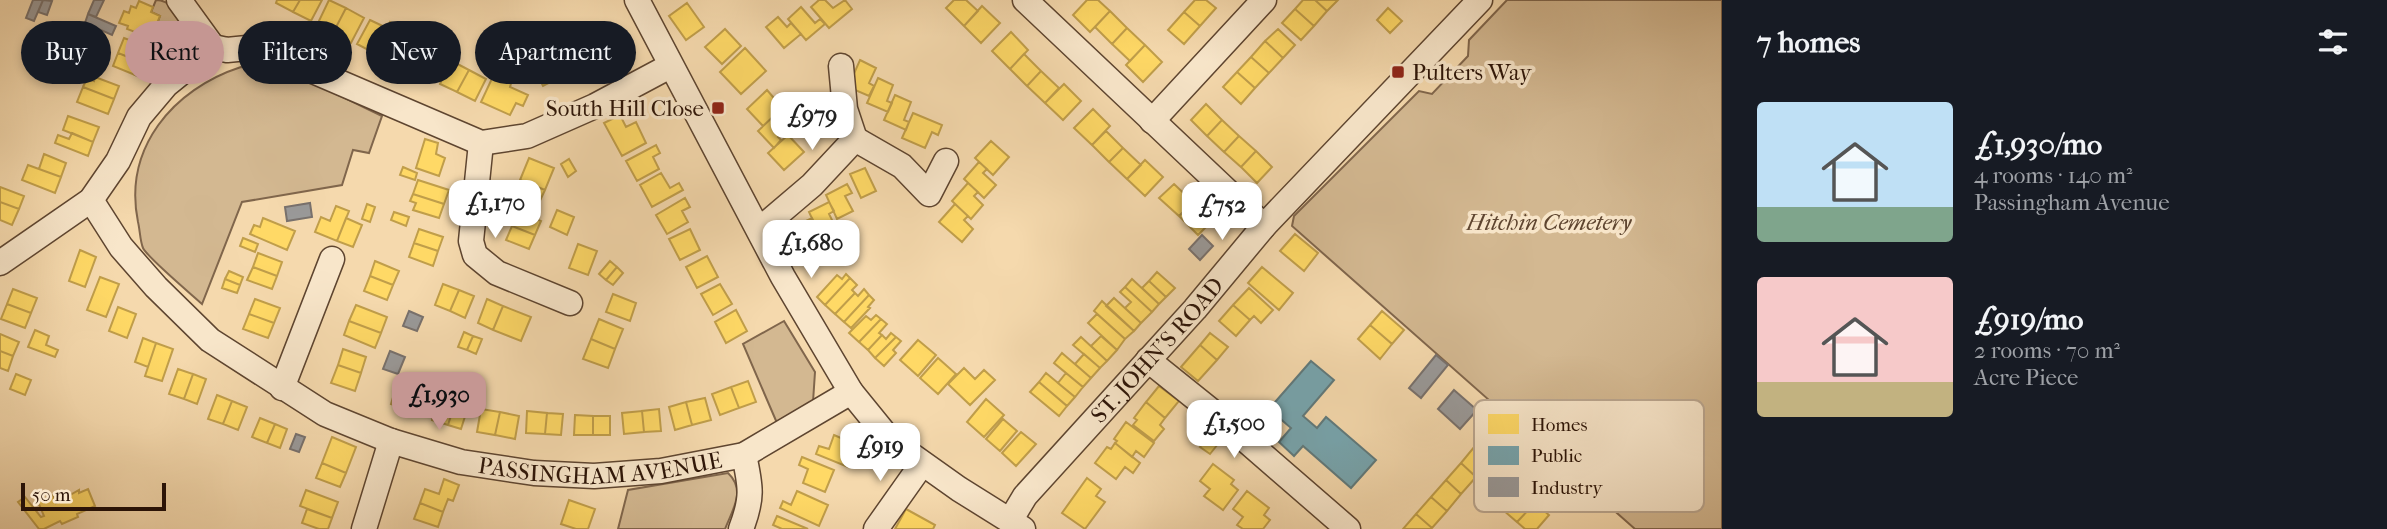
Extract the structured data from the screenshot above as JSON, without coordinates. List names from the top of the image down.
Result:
{
  "streets": {
    "street": ["ST. JOHN'S ROAD", "PASSINGHAM AVENUE"]
  },
  "parks": ["Hitchin Cemetery"],
  "places": {
    "transit": ["Pulters Way", "South Hill Close"]
  },
  "legend": ["Homes", "Public", "Industry"],
  "scale_bar": "50 m",
  "page": {
    "heading": "7 homes",
    "chip": [
      "Buy",
      "Rent",
      "Filters",
      "New",
      "Apartment"
    ],
    "list": [
      {
        "name": "£1,930/mo",
        "note": "4 rooms · 140 m² · Passingham Avenue"
      },
      {
        "name": "£919/mo",
        "note": "2 rooms · 70 m² · Acre Piece"
      }
    ],
    "price": [
      "£979",
      "£1,170",
      "£752",
      "£1,680",
      "£1,930",
      "£1,500",
      "£919"
    ],
    "scale": "50 m"
  }
}
